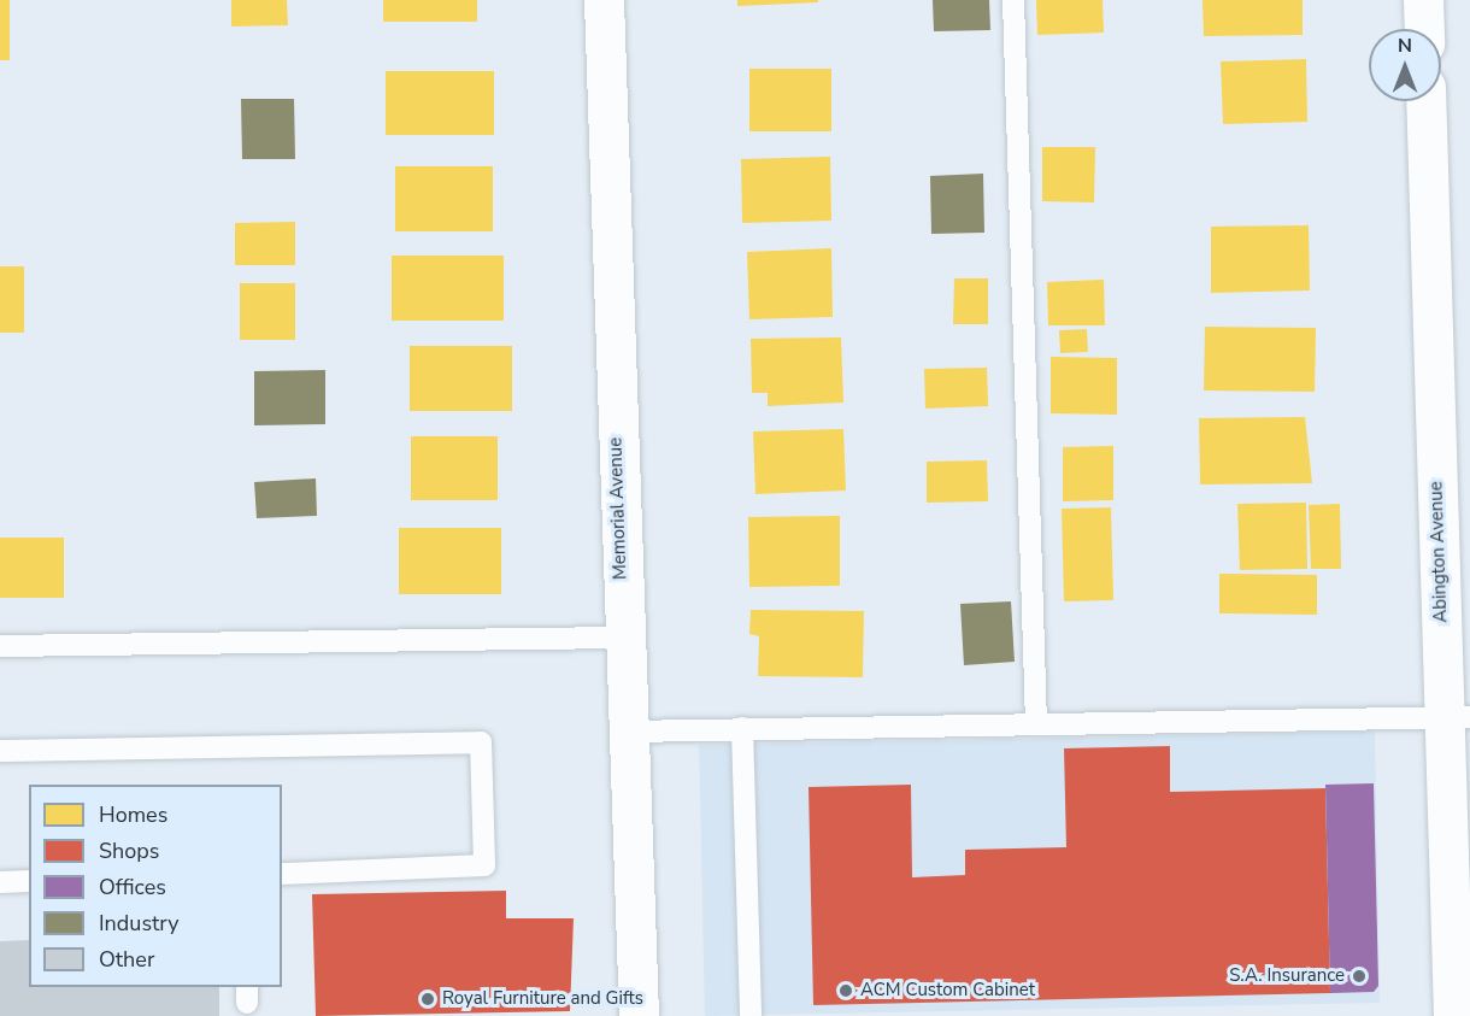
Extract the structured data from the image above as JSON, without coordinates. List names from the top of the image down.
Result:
{
  "streets": {
    "street": ["Memorial Avenue", "Abington Avenue"]
  },
  "places": ["S.A. Insurance", "ACM Custom Cabinet", "Royal Furniture and Gifts"],
  "legend": [
    "Homes",
    "Shops",
    "Offices",
    "Industry",
    "Other"
  ],
  "north": "top"
}
